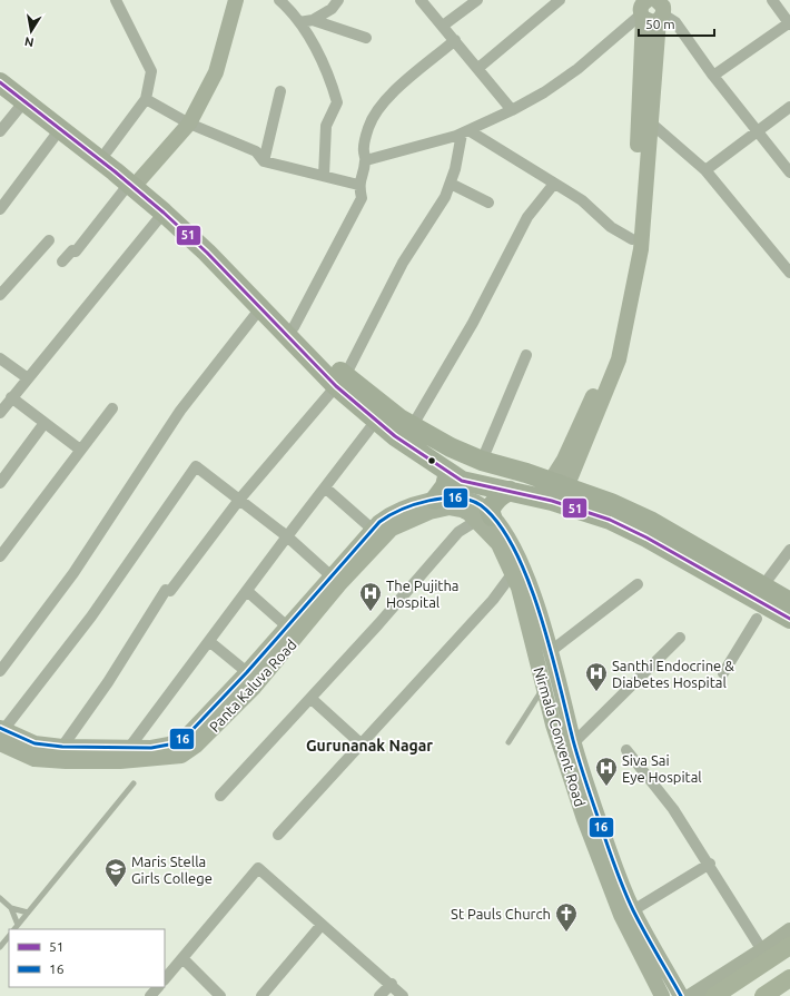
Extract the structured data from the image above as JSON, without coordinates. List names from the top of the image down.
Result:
{
  "streets": {
    "street": ["Panta Kaluva Road", "Nirmala Convent Road"]
  },
  "crossings": [
    ["Panta Kaluva Road", "Nirmala Convent Road"]
  ],
  "districts": ["Gurunanak Nagar"],
  "places": {
    "hospital": ["The Pujitha Hospital", "Santhi Endocrine & Diabetes Hospital", "Siva Sai Eye Hospital"],
    "school or university": ["Maris Stella Girls College"],
    "church": ["St Pauls Church"]
  },
  "lines": ["transit line 51", "transit line 16"],
  "legend": ["51", "16"],
  "scale_bar": "50 m",
  "north": "bottom"
}
